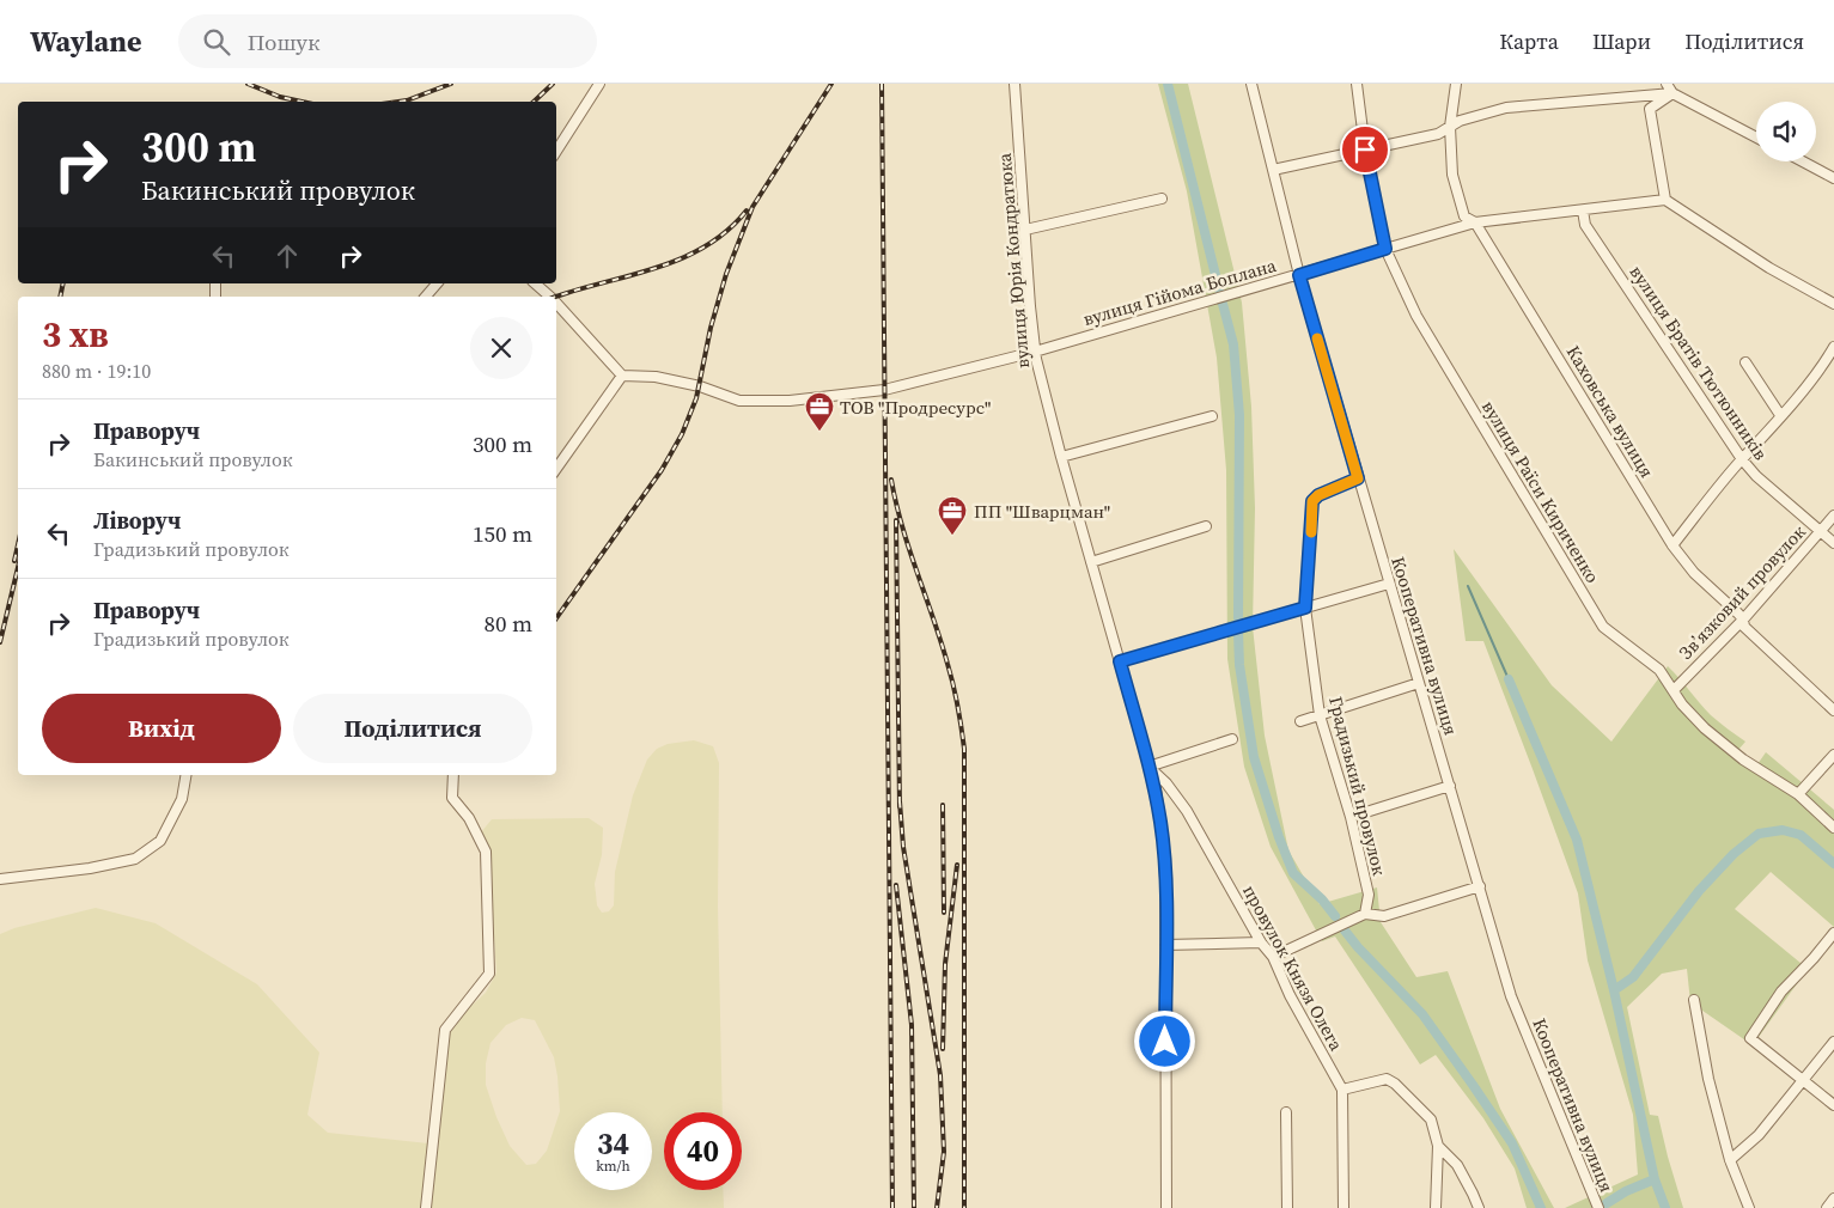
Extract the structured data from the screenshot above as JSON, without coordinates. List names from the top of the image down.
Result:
{
  "streets": {
    "street": [
      "вулиця Юрія Кондратюка",
      "вулиця Гійома Боплана",
      "вулиця Братів Тютюнників",
      "Каховська вулиця",
      "вулиця Раїси Кириченко",
      "Звʼязковий провулок",
      "Кооперативна вулиця",
      "Градизький провулок",
      "провулок Князя Олега"
    ]
  },
  "crossings": [
    ["вулиця Юрія Кондратюка", "вулиця Гійома Боплана"],
    ["вулиця Юрія Кондратюка", "провулок Князя Олега"],
    ["вулиця Гійома Боплана", "вулиця Братів Тютюнників"],
    ["вулиця Гійома Боплана", "Каховська вулиця"],
    ["вулиця Гійома Боплана", "вулиця Раїси Кириченко"],
    ["вулиця Гійома Боплана", "Кооперативна вулиця"],
    ["вулиця Братів Тютюнників", "Звʼязковий провулок"],
    ["Каховська вулиця", "Звʼязковий провулок"],
    ["вулиця Раїси Кириченко", "Звʼязковий провулок"],
    ["Кооперативна вулиця", "Градизький провулок"]
  ],
  "places": {
    "office": ["ТОВ \"Продресурс\"", "ПП \"Шварцман\""]
  },
  "page": {
    "header": "Waylane",
    "search": "Пошук",
    "nav": ["Карта", "Шари", "Поділитися"],
    "turn": ["300 m", "Бакинський провулок"],
    "heading": ["3 хв", "880 m · 19:10"],
    "list": [
      {
        "name": "Праворуч",
        "note": "Бакинський провулок",
        "value": "300 m"
      },
      {
        "name": "Ліворуч",
        "note": "Градизький провулок",
        "value": "150 m"
      },
      {
        "name": "Праворуч",
        "note": "Градизький провулок",
        "value": "80 m"
      }
    ],
    "buttons": ["Вихід", "Поділитися"],
    "speed": "34 km/h",
    "limit": "40"
  }
}
